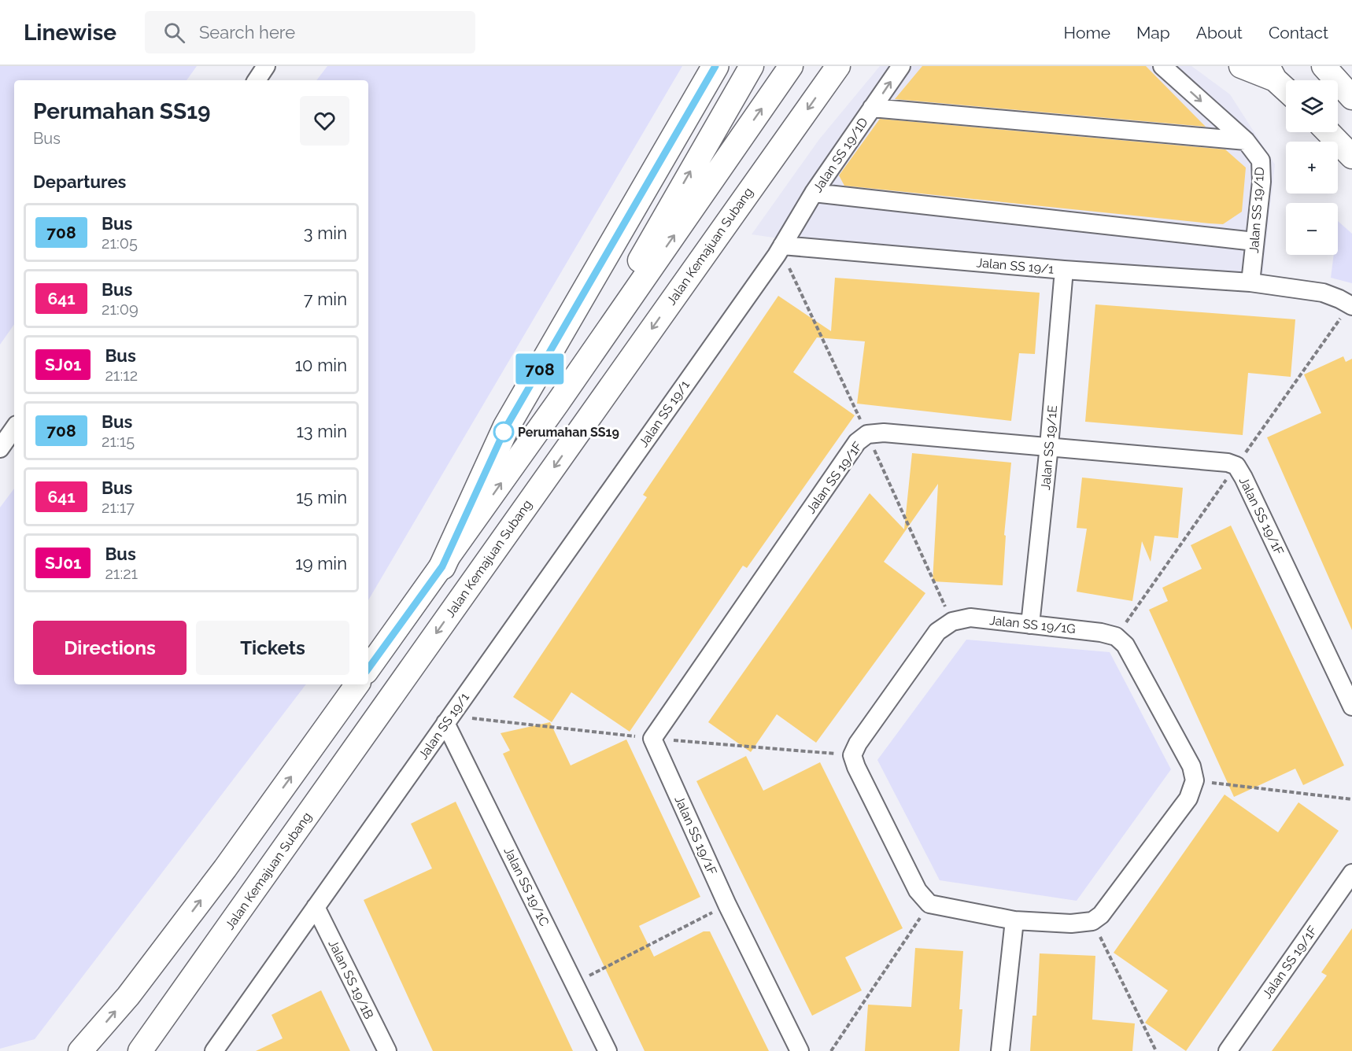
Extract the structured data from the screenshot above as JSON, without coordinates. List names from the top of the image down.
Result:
{
  "streets": {
    "main road": ["Jalan Kemajuan Subang"],
    "street": [
      "Jalan SS 19/1D",
      "Jalan SS 19/1",
      "Jalan SS 19/1E",
      "Jalan SS 19/1F",
      "Jalan SS 19/1G",
      "Jalan SS 19/1C",
      "Jalan SS 19/1B"
    ]
  },
  "crossings": [
    ["Jalan SS 19/1D", "Jalan SS 19/1"],
    ["Jalan SS 19/1", "Jalan SS 19/1E"],
    ["Jalan SS 19/1", "Jalan SS 19/1C"],
    ["Jalan SS 19/1", "Jalan SS 19/1B"],
    ["Jalan SS 19/1E", "Jalan SS 19/1F"],
    ["Jalan SS 19/1E", "Jalan SS 19/1G"]
  ],
  "places": ["Perumahan SS19"],
  "lines": ["bus line 708"],
  "page": {
    "header": "Linewise",
    "search": "Search here",
    "nav": [
      "Home",
      "Map",
      "About",
      "Contact"
    ],
    "on_map": "708",
    "map_buttons": ["+", "−"],
    "heading": [
      ["Perumahan SS19", "Bus"],
      "Departures"
    ],
    "list": [
      {
        "mark": "708",
        "name": "Bus",
        "note": "21:05",
        "value": "3 min"
      },
      {
        "mark": "641",
        "name": "Bus",
        "note": "21:09",
        "value": "7 min"
      },
      {
        "mark": "SJ01",
        "name": "Bus",
        "note": "21:12",
        "value": "10 min"
      },
      {
        "mark": "708",
        "name": "Bus",
        "note": "21:15",
        "value": "13 min"
      },
      {
        "mark": "641",
        "name": "Bus",
        "note": "21:17",
        "value": "15 min"
      },
      {
        "mark": "SJ01",
        "name": "Bus",
        "note": "21:21",
        "value": "19 min"
      }
    ],
    "buttons": ["Directions", "Tickets"]
  }
}
